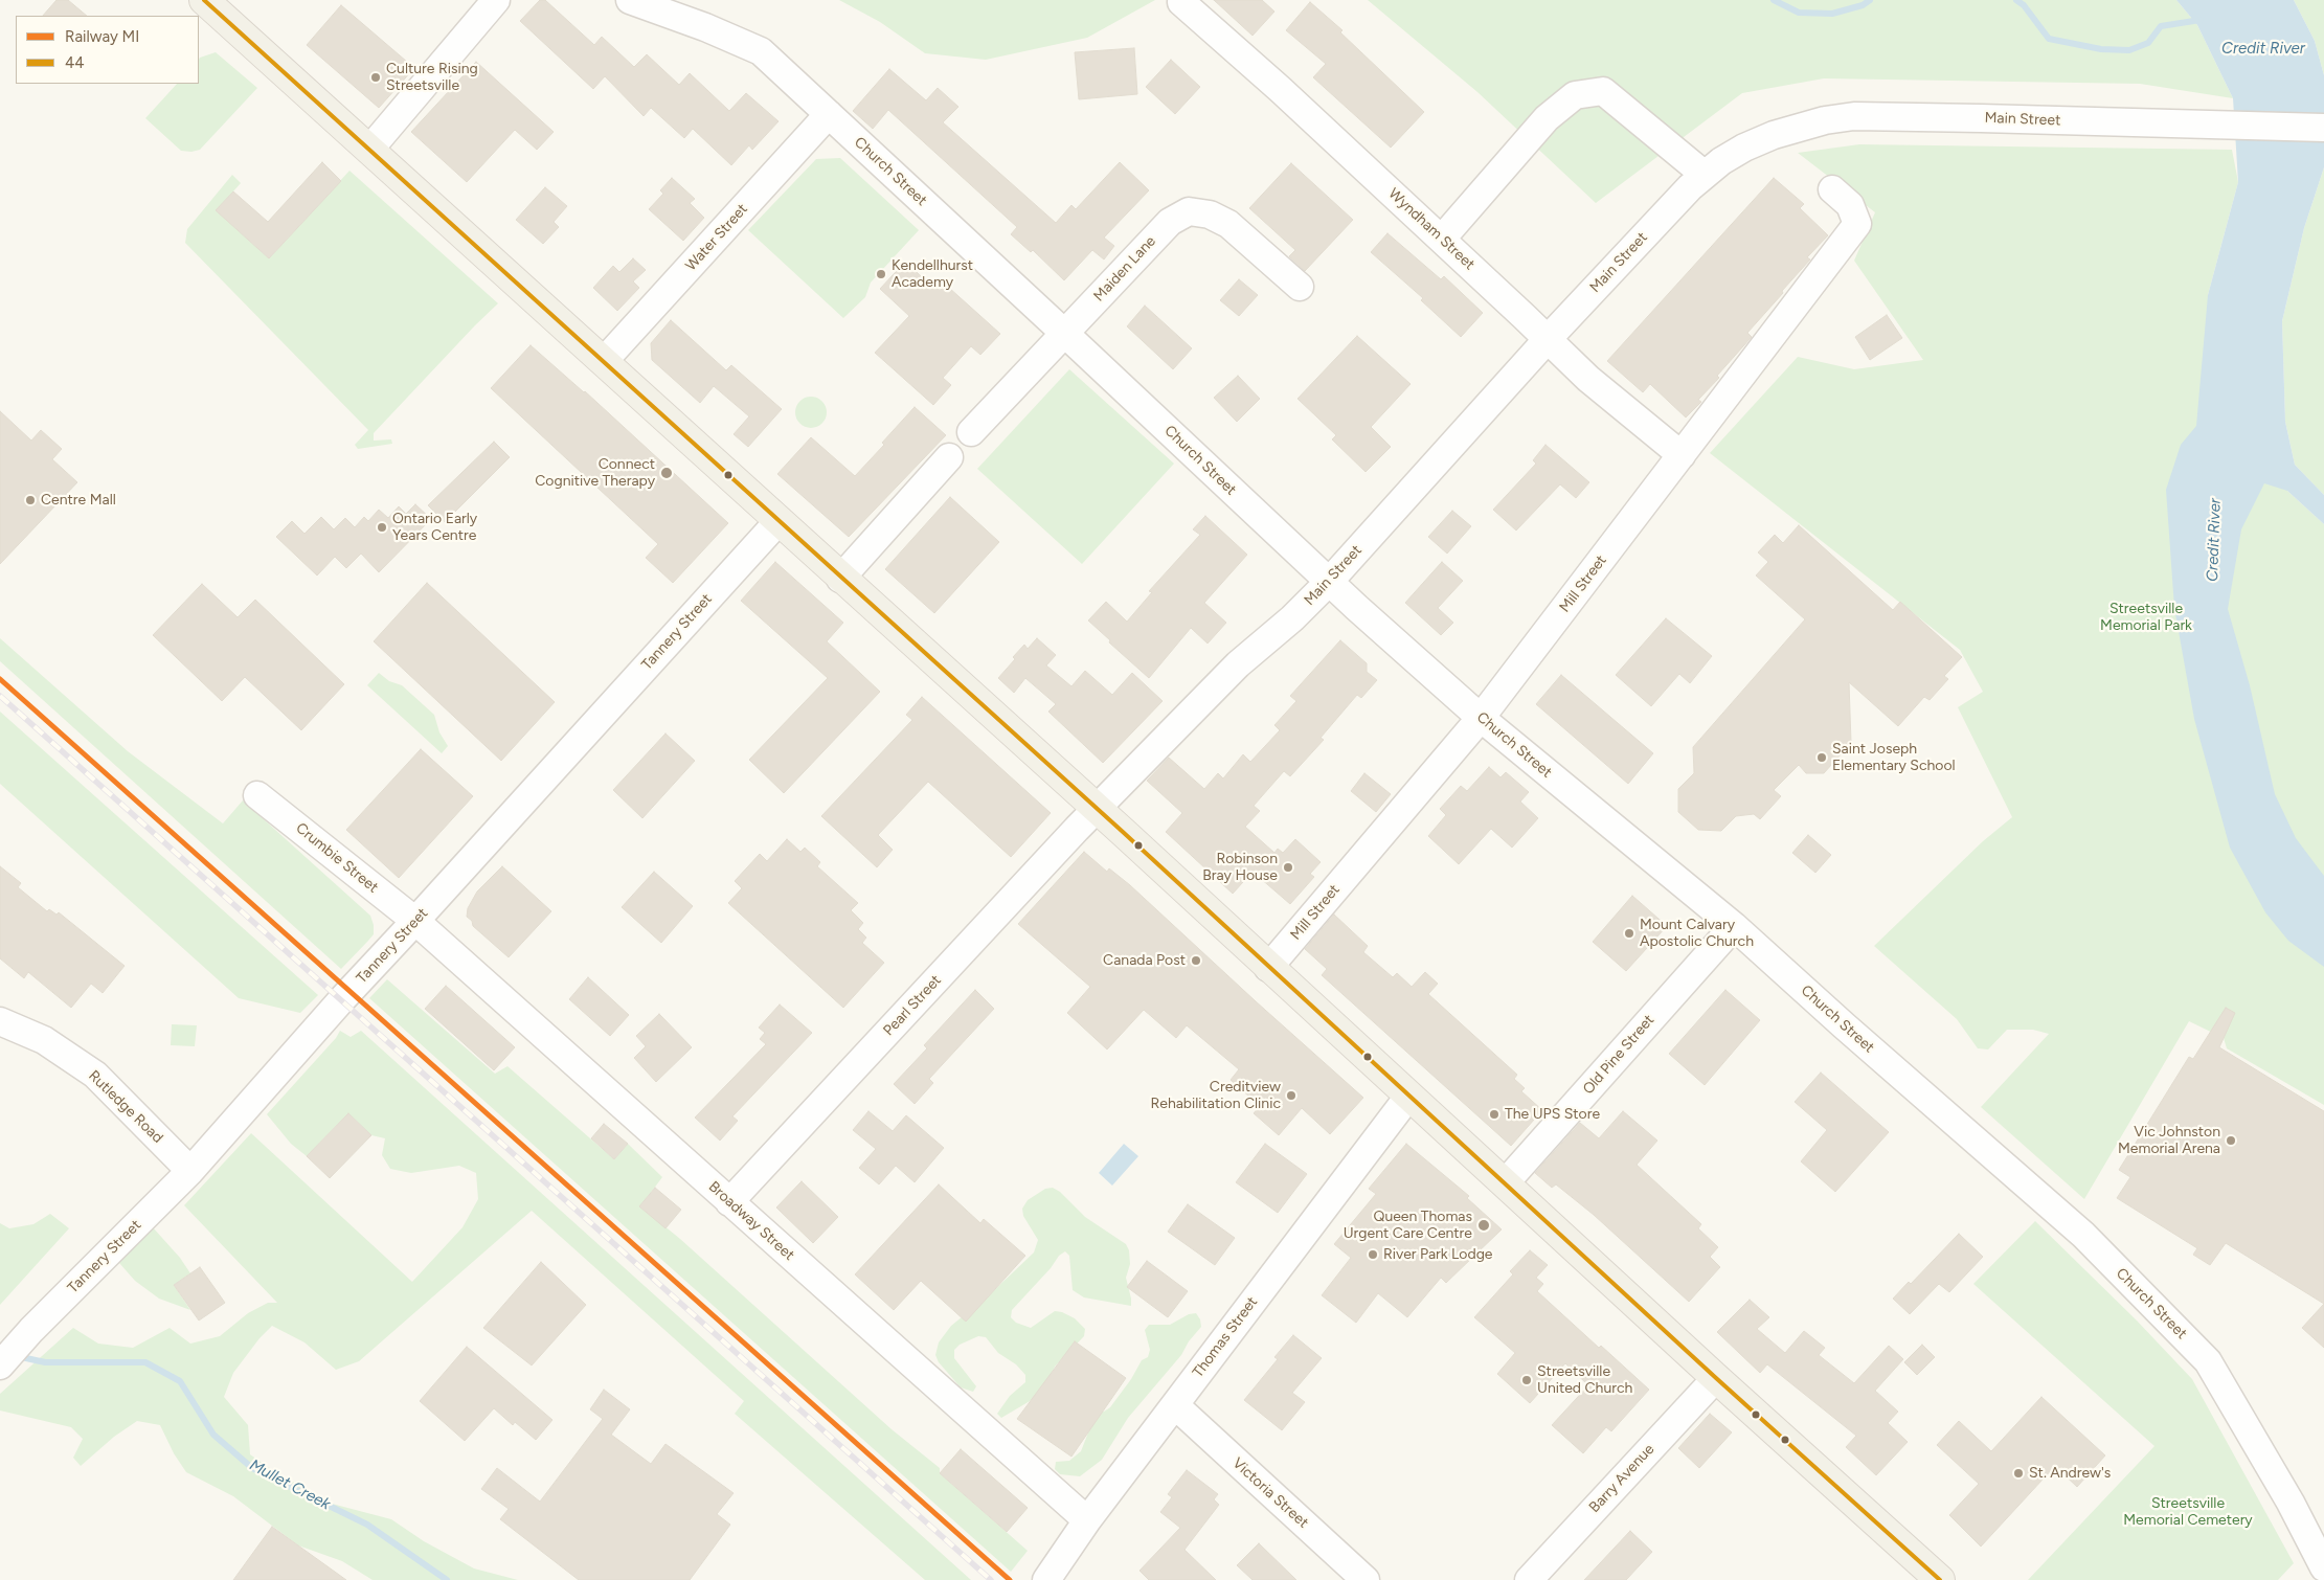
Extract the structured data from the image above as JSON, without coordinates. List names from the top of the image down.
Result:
{
  "streets": {
    "street": [
      "Main Street",
      "Church Street",
      "Wyndham Street",
      "Water Street",
      "Maiden Lane",
      "Mill Street",
      "Tannery Street",
      "Crumbie Street",
      "Pearl Street",
      "Old Pine Street",
      "Rutledge Road",
      "Broadway Street",
      "Thomas Street",
      "Barry Avenue",
      "Victoria Street"
    ]
  },
  "crossings": [
    ["Main Street", "Church Street"],
    ["Main Street", "Wyndham Street"],
    ["Main Street", "Pearl Street"],
    ["Church Street", "Water Street"],
    ["Church Street", "Maiden Lane"],
    ["Church Street", "Mill Street"],
    ["Church Street", "Old Pine Street"],
    ["Wyndham Street", "Mill Street"],
    ["Tannery Street", "Crumbie Street"],
    ["Tannery Street", "Rutledge Road"],
    ["Tannery Street", "Broadway Street"],
    ["Crumbie Street", "Broadway Street"],
    ["Pearl Street", "Broadway Street"],
    ["Broadway Street", "Thomas Street"],
    ["Thomas Street", "Victoria Street"]
  ],
  "water": ["Credit River", "Mullet Creek"],
  "parks": ["Streetsville Memorial Park", "Streetsville Memorial Cemetery"],
  "places": [
    "Culture Rising Streetsville",
    "Kendellhurst Academy",
    "Connect Cognitive Therapy",
    "Centre Mall",
    "Ontario Early Years Centre",
    "Saint Joseph Elementary School",
    "Robinson Bray House",
    "Mount Calvary Apostolic Church",
    "Canada Post",
    "Creditview Rehabilitation Clinic",
    "The UPS Store",
    "Vic Johnston Memorial Arena",
    "Queen Thomas Urgent Care Centre",
    "River Park Lodge",
    "Streetsville United Church",
    "St. Andrew's"
  ],
  "lines": ["transit line 44", "rail line MI"],
  "legend": ["Railway MI", "44"]
}
